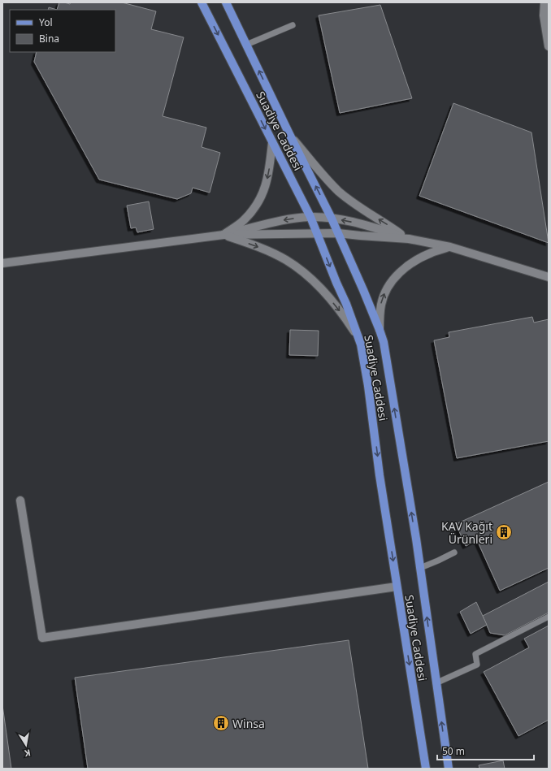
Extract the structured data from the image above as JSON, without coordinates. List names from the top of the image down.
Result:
{
  "streets": {
    "main road": ["Suadiye Caddesi"]
  },
  "places": {
    "building": ["KAV Kağıt Ürünleri", "Winsa"]
  },
  "legend": ["Yol", "Bina"],
  "scale_bar": "50 m",
  "north": "bottom"
}
